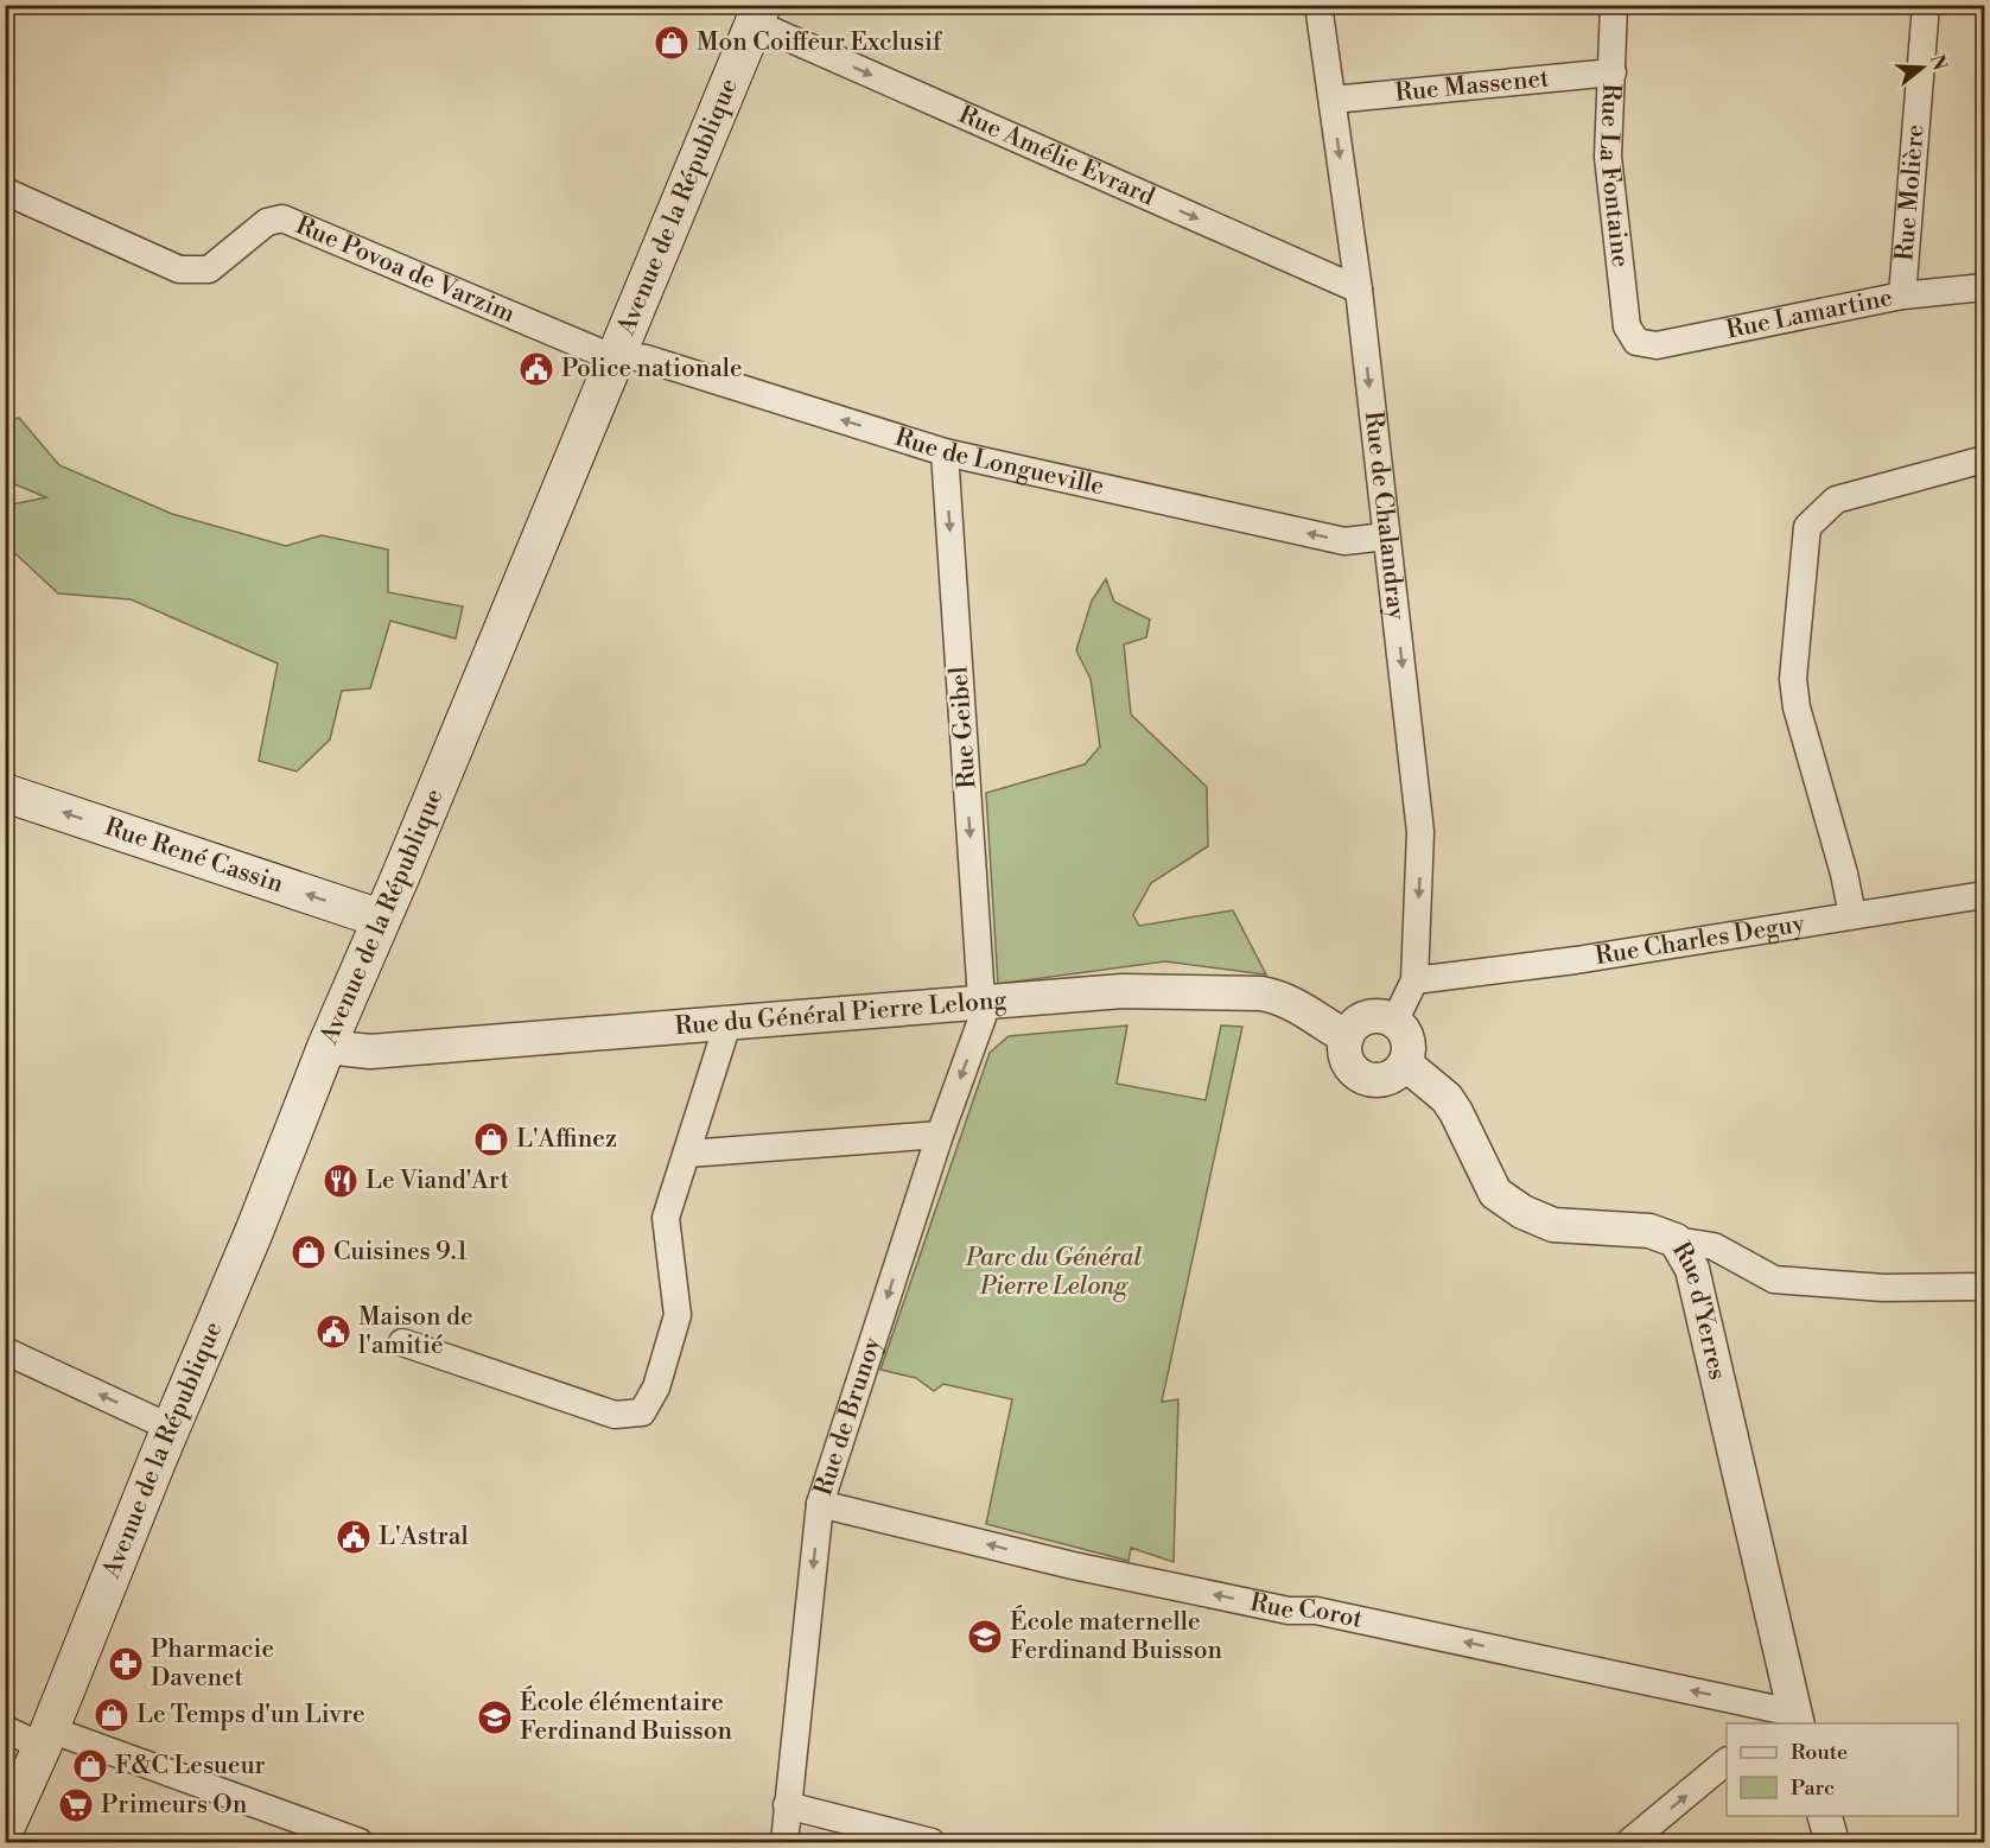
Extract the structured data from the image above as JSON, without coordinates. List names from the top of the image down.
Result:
{
  "streets": {
    "main road": ["Avenue de la République", "Rue René Cassin"],
    "street": [
      "Rue Massenet",
      "Rue Amélie Evrard",
      "Rue La Fontaine",
      "Rue Molière",
      "Rue Povoa de Varzim",
      "Rue Lamartine",
      "Rue de Longueville",
      "Rue de Chalandray",
      "Rue Geibel",
      "Rue Charles Deguy",
      "Rue du Général Pierre Lelong",
      "Rue d'Yerres",
      "Rue de Brunoy",
      "Rue Corot"
    ]
  },
  "crossings": [
    ["Rue Massenet", "Rue La Fontaine"],
    ["Rue Massenet", "Rue de Chalandray"],
    ["Rue Amélie Evrard", "Avenue de la République"],
    ["Rue Amélie Evrard", "Rue de Chalandray"],
    ["Rue La Fontaine", "Rue Lamartine"],
    ["Rue Molière", "Rue Lamartine"],
    ["Avenue de la République", "Rue Povoa de Varzim"],
    ["Avenue de la République", "Rue de Longueville"],
    ["Avenue de la République", "Rue René Cassin"],
    ["Avenue de la République", "Rue du Général Pierre Lelong"],
    ["Rue Povoa de Varzim", "Rue de Longueville"],
    ["Rue de Longueville", "Rue de Chalandray"],
    ["Rue de Longueville", "Rue Geibel"],
    ["Rue de Chalandray", "Rue Charles Deguy"],
    ["Rue de Chalandray", "Rue du Général Pierre Lelong"],
    ["Rue de Chalandray", "Rue d'Yerres"],
    ["Rue Geibel", "Rue du Général Pierre Lelong"],
    ["Rue Geibel", "Rue de Brunoy"],
    ["Rue du Général Pierre Lelong", "Rue d'Yerres"],
    ["Rue du Général Pierre Lelong", "Rue de Brunoy"],
    ["Rue d'Yerres", "Rue Corot"],
    ["Rue de Brunoy", "Rue Corot"]
  ],
  "one_way": [
    "Rue Amélie Evrard",
    "Rue de Longueville",
    "Rue de Chalandray",
    "Rue Geibel",
    "Rue René Cassin",
    "Rue de Brunoy",
    "Rue Corot"
  ],
  "parks": ["Parc du Général Pierre Lelong"],
  "places": {
    "shop": [
      "Mon Coiffeur Exclusif",
      "L'Affinez",
      "Cuisines 9.1",
      "Le Temps d'un Livre",
      "F&C Lesueur"
    ],
    "public building": ["Police nationale", "Maison de l'amitié", "L'Astral"],
    "restaurant": ["Le Viand'Art"],
    "school or university": ["École maternelle Ferdinand Buisson", "École élémentaire Ferdinand Buisson"],
    "pharmacy": ["Pharmacie Davenet"],
    "supermarket": ["Primeurs On"]
  },
  "legend": ["Route", "Parc"],
  "north": "right"
}
